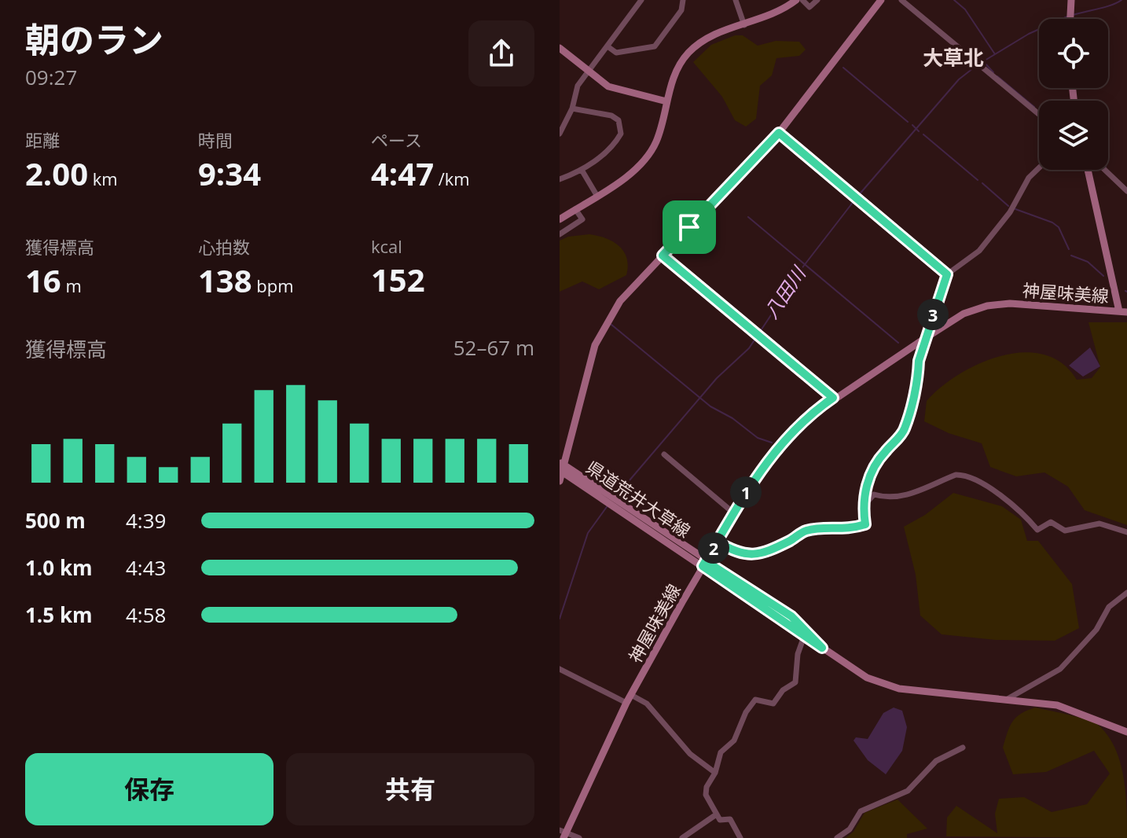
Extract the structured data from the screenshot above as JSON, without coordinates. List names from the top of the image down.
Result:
{
  "streets": {
    "main road": ["神屋味美線", "県道荒井大草線"]
  },
  "crossings": [
    ["神屋味美線", "県道荒井大草線"]
  ],
  "districts": ["大草北"],
  "water": ["八田川"],
  "page": {
    "heading": ["朝のラン", "09:27"],
    "stats": [
      ["距離", "2.00 km"],
      ["時間", "9:34"],
      ["ペース", "4:47 /km"],
      ["獲得標高", "16 m"],
      ["心拍数", "138 bpm"],
      ["kcal", "152"]
    ],
    "pins": ["3", "1", "2"],
    "chart": ["獲得標高", "52–67 m"],
    "list": [
      {
        "name": "500 m",
        "note": "4:39"
      },
      {
        "name": "1.0 km",
        "note": "4:43"
      },
      {
        "name": "1.5 km",
        "note": "4:58"
      }
    ],
    "buttons": ["保存", "共有"]
  }
}
